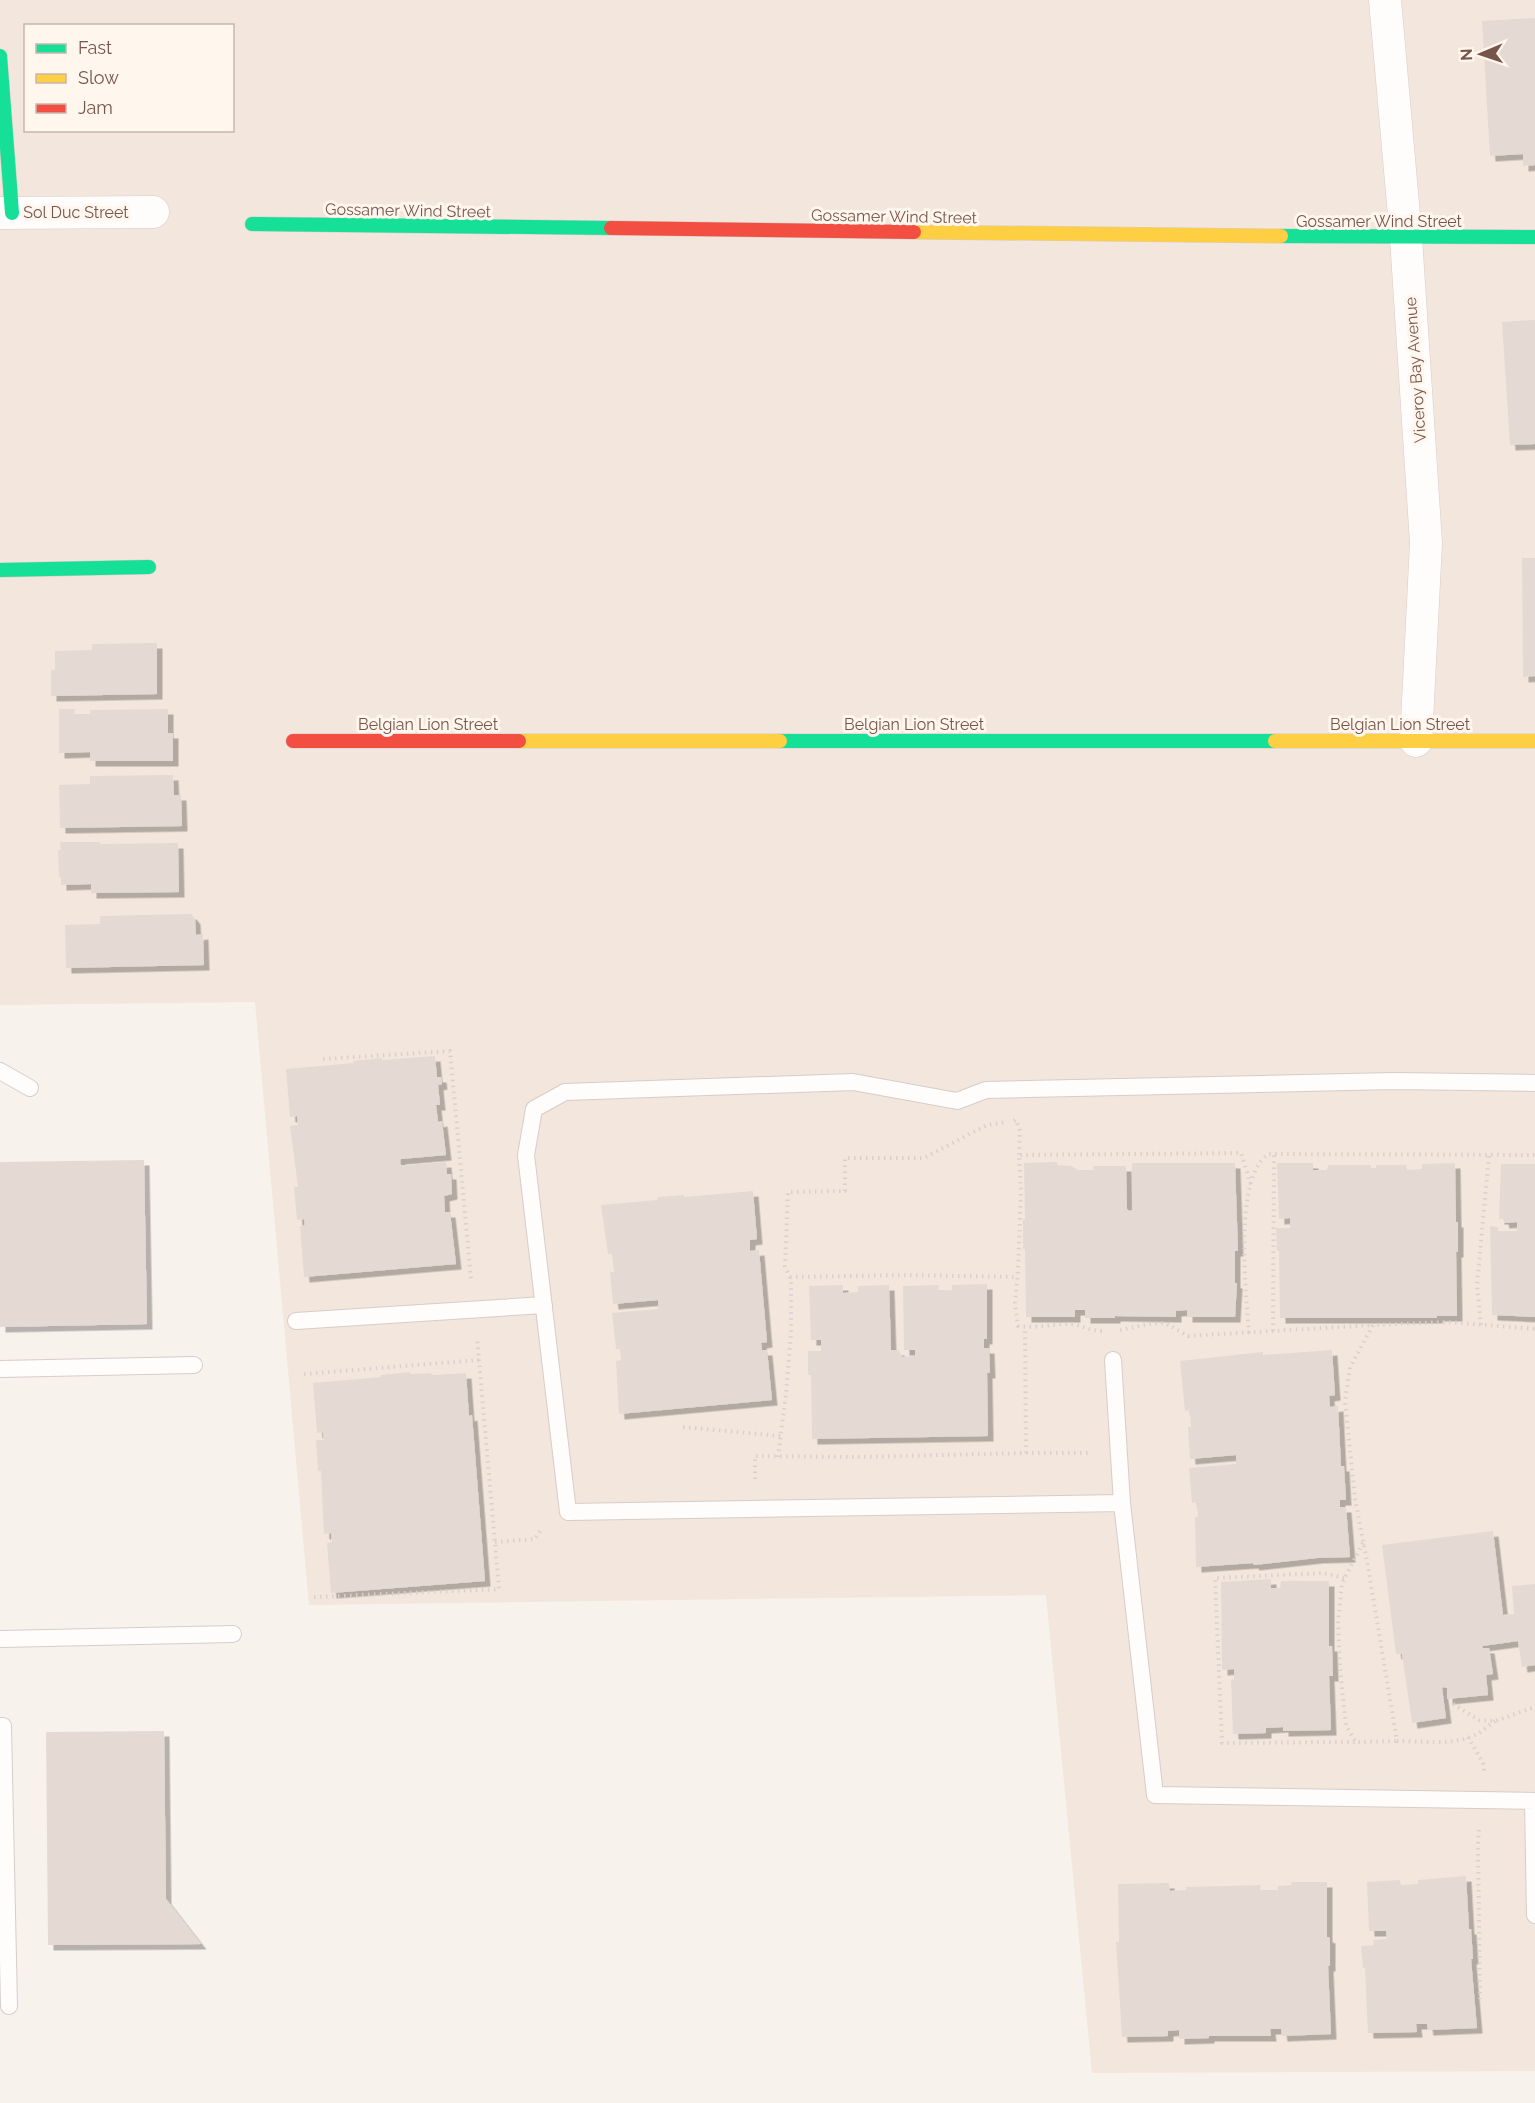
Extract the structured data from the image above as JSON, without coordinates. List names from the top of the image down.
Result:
{
  "streets": {
    "street": [
      "Gossamer Wind Street",
      "Sol Duc Street",
      "Viceroy Bay Avenue",
      "Belgian Lion Street"
    ]
  },
  "crossings": [
    ["Gossamer Wind Street", "Viceroy Bay Avenue"],
    ["Viceroy Bay Avenue", "Belgian Lion Street"]
  ],
  "legend": ["Fast", "Slow", "Jam"],
  "north": "left"
}
